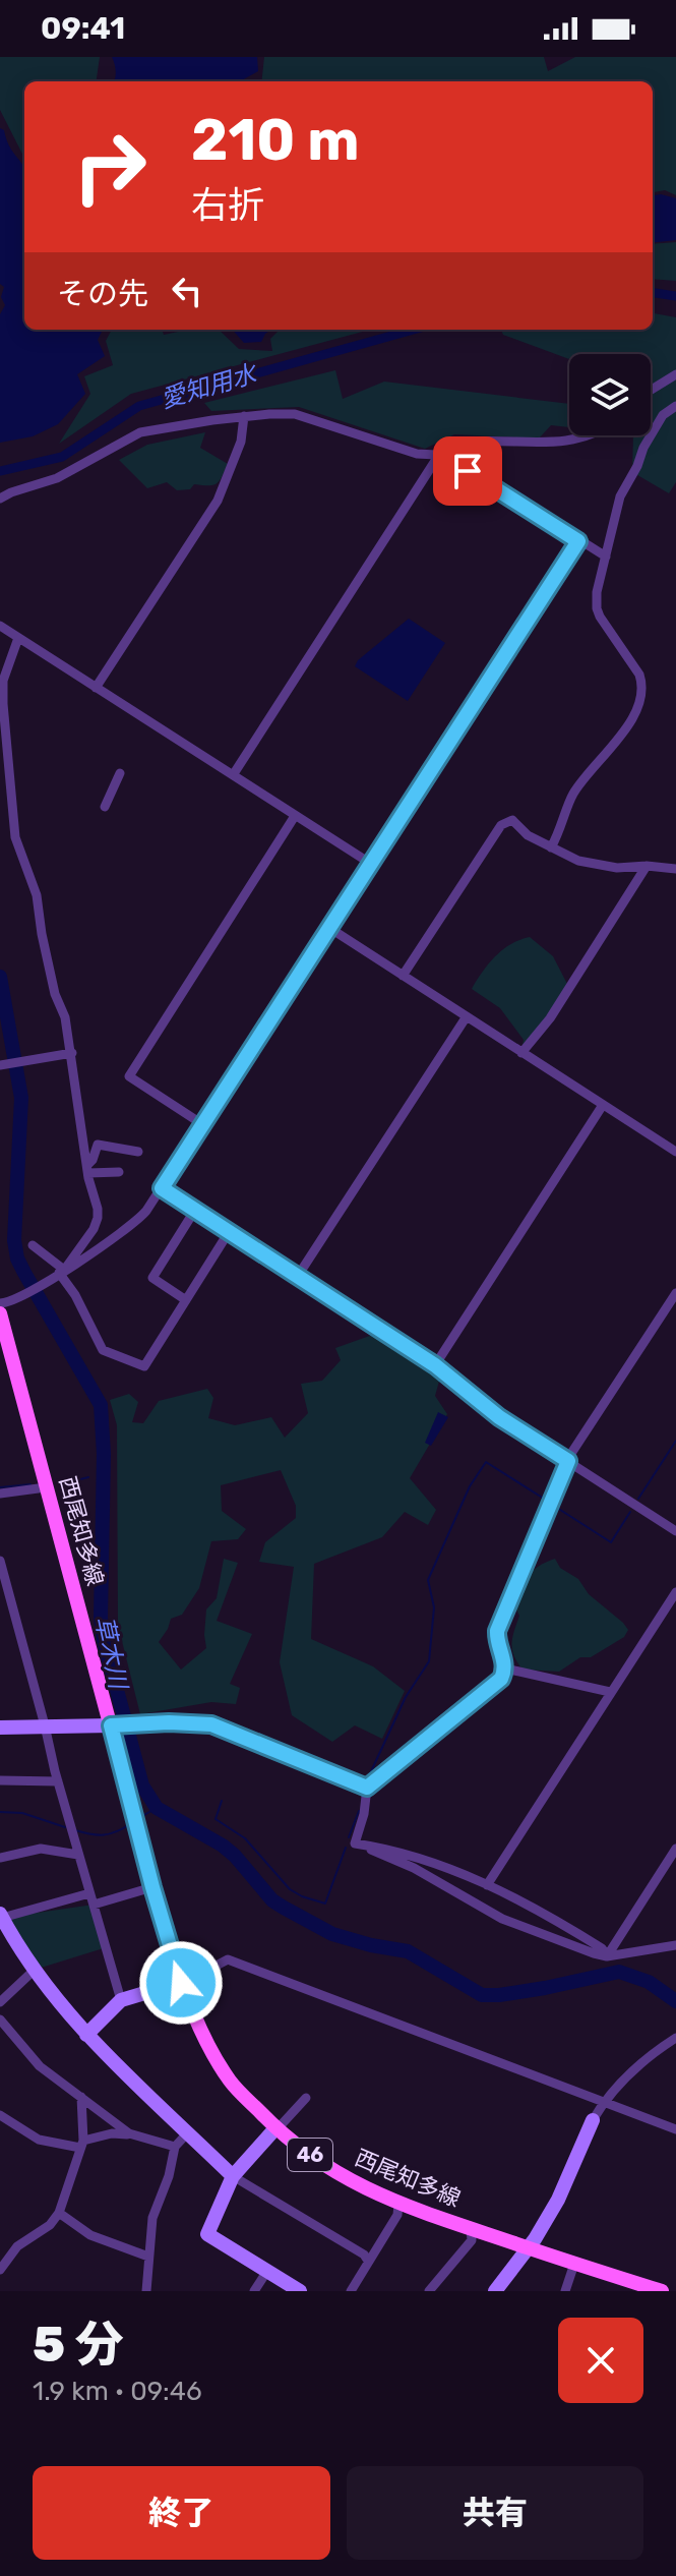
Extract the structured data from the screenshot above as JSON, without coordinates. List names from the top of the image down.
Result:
{
  "streets": {
    "main road": ["西尾知多線", "46"]
  },
  "water": ["愛知用水", "草木川"],
  "page": {
    "status": "09:41",
    "turn": ["210 m", "右折"],
    "then": "その先",
    "heading": ["5 分", "1.9 km · 09:46"],
    "buttons": ["終了", "共有"]
  }
}
